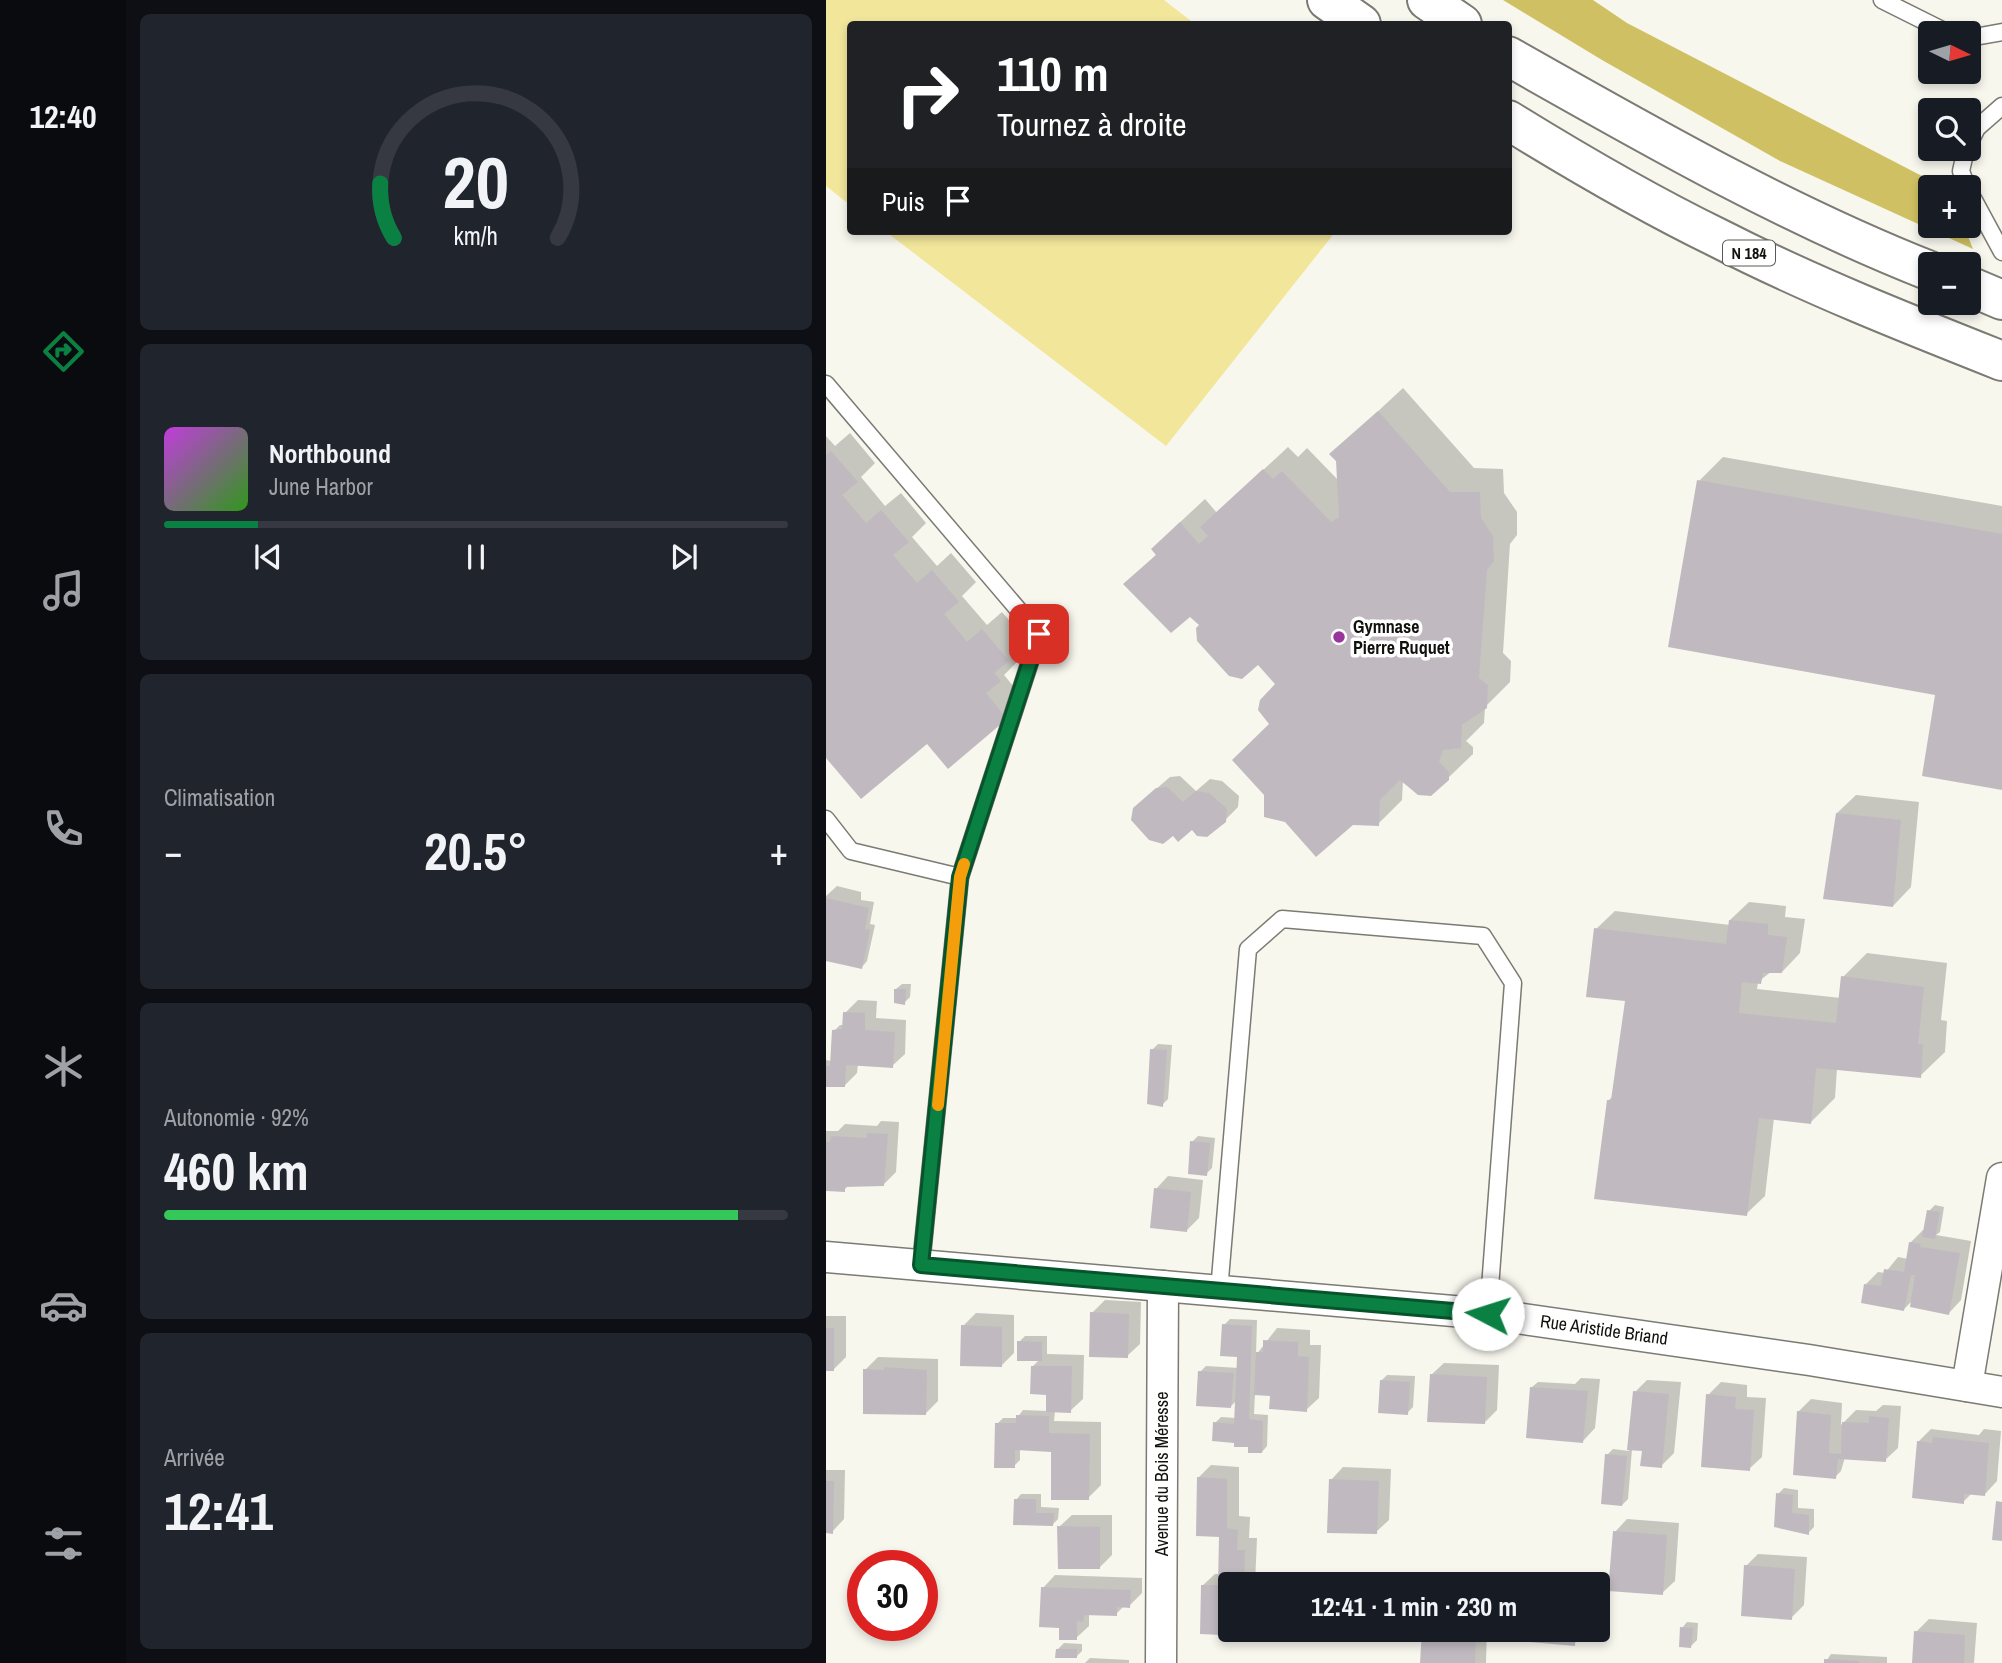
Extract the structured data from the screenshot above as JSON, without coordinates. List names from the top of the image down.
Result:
{
  "streets": {
    "main road": ["N 184"],
    "street": ["Rue Aristide Briand", "Avenue du Bois Méresse"]
  },
  "crossings": [
    ["Rue Aristide Briand", "Avenue du Bois Méresse"]
  ],
  "places": ["Gymnase Pierre Ruquet"],
  "north": "right",
  "page": {
    "tabs": "12:40",
    "map_buttons": ["+", "−"],
    "turn": ["110 m", "Tournez à droite"],
    "then": "Puis",
    "song": ["Northbound", "June Harbor"],
    "tile": [
      "Climatisation",
      ["Autonomie · 92%", "460 km"],
      ["Arrivée", "12:41"]
    ],
    "heat": ["−", "20.5°", "+"],
    "limit": "30",
    "trip": "12:41 · 1 min · 230 m",
    "gauge": ["20", "km/h"]
  }
}
